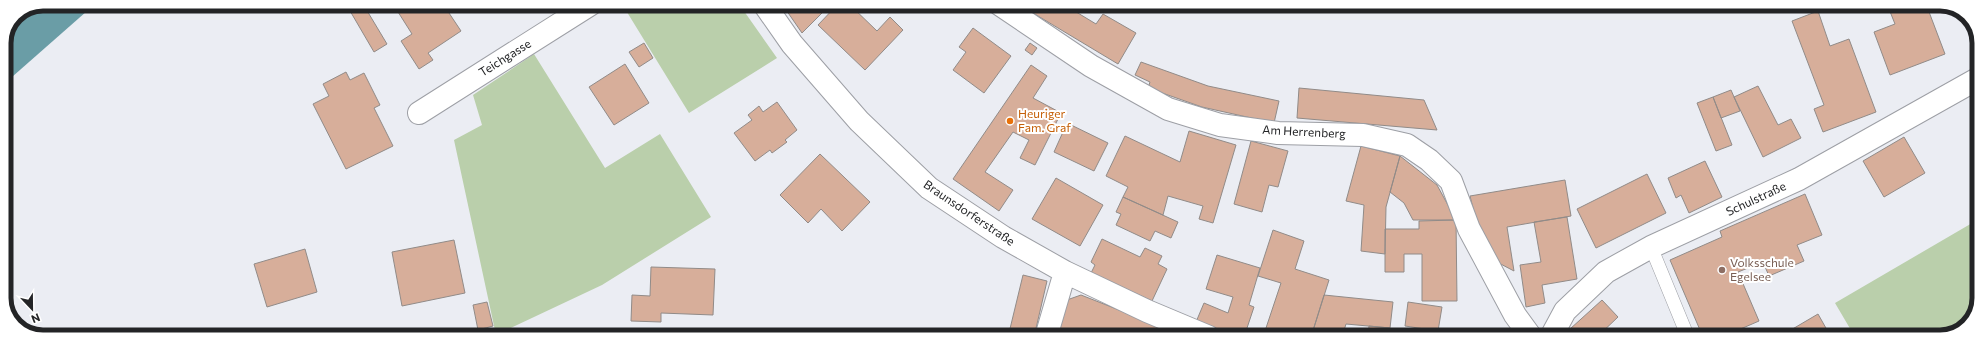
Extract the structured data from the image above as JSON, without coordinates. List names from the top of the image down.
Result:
{
  "streets": {
    "street": [
      "Teichgasse",
      "Am Herrenberg",
      "Schulstraße",
      "Braunsdorferstraße"
    ]
  },
  "places": ["Heuriger Fam. Graf", "Volksschule Egelsee"],
  "north": "bottom"
}
